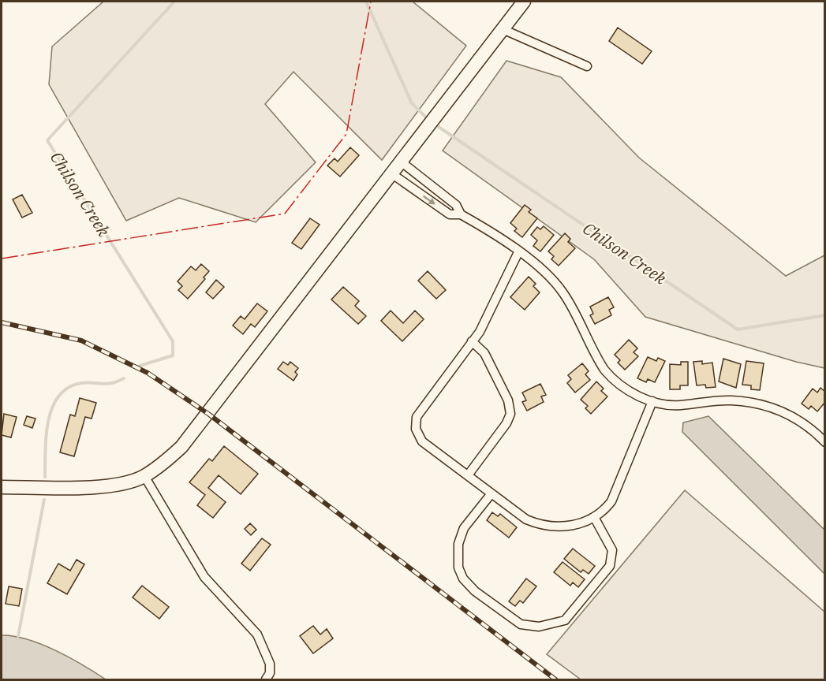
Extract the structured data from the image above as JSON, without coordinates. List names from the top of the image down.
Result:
{
  "water": ["Chilson Creek"]
}
